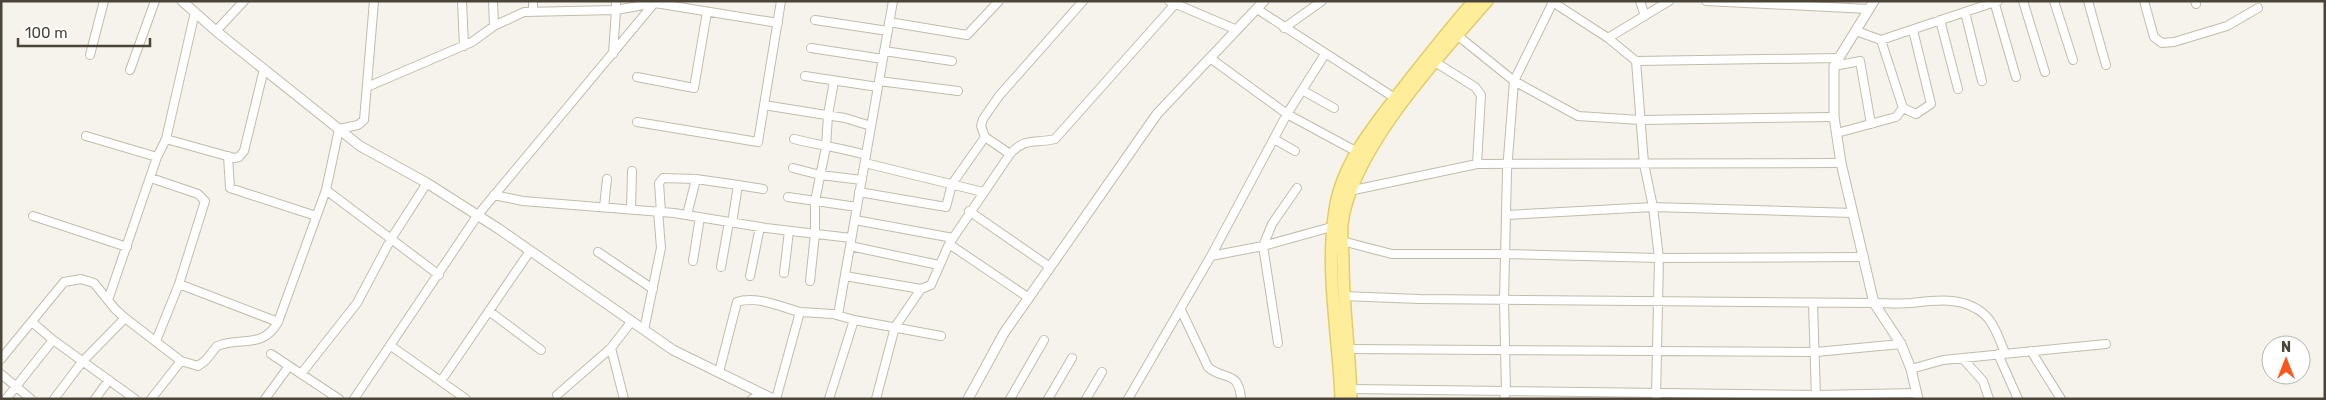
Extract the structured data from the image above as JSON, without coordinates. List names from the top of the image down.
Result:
{
  "scale_bar": "100 m",
  "north": "top"
}
